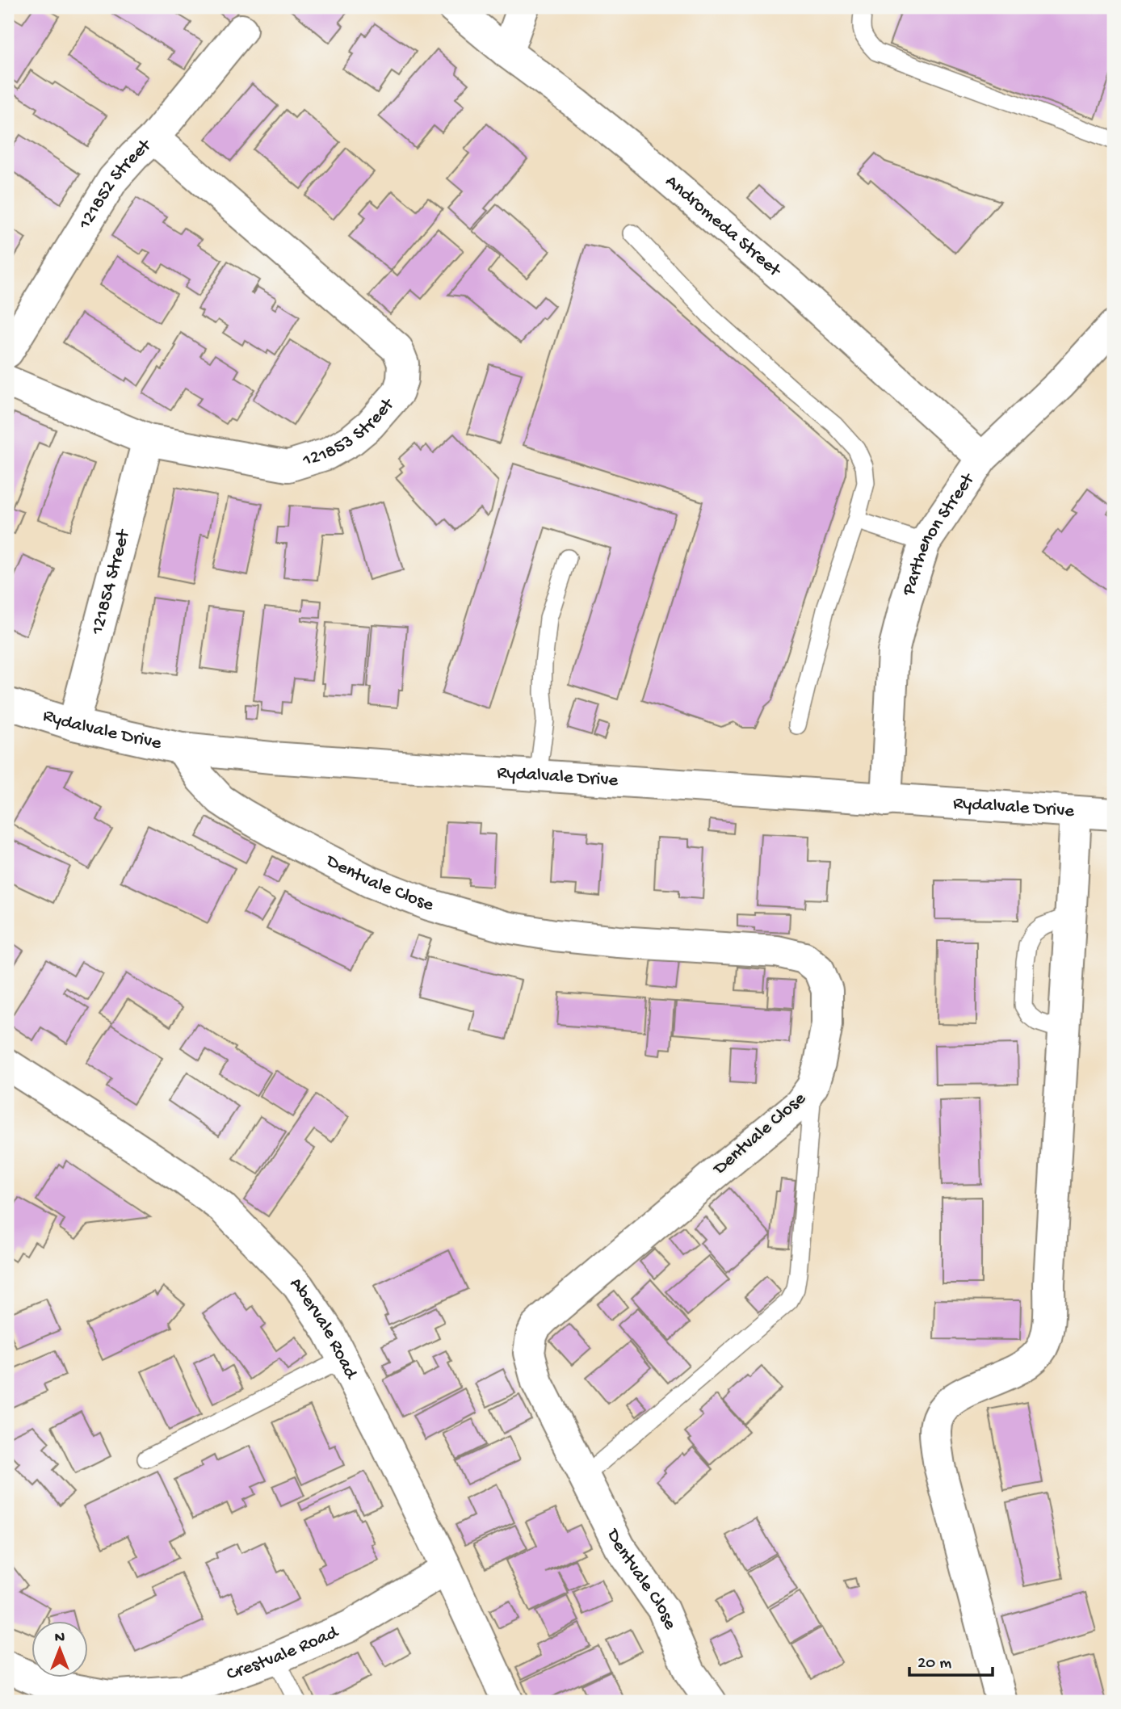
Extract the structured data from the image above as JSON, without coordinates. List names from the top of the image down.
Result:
{
  "streets": {
    "street": [
      "121852 Street",
      "Andromeda Street",
      "121853 Street",
      "Parthenon Street",
      "121854 Street",
      "Rydalvale Drive",
      "Dentvale Close",
      "Abervale Road",
      "Crestvale Road"
    ]
  },
  "crossings": [
    ["121852 Street", "121853 Street"],
    ["Andromeda Street", "Parthenon Street"],
    ["121853 Street", "121854 Street"],
    ["Parthenon Street", "Rydalvale Drive"],
    ["121854 Street", "Rydalvale Drive"],
    ["Rydalvale Drive", "Dentvale Close"],
    ["Abervale Road", "Crestvale Road"]
  ],
  "scale_bar": "20 m",
  "north": "top"
}
